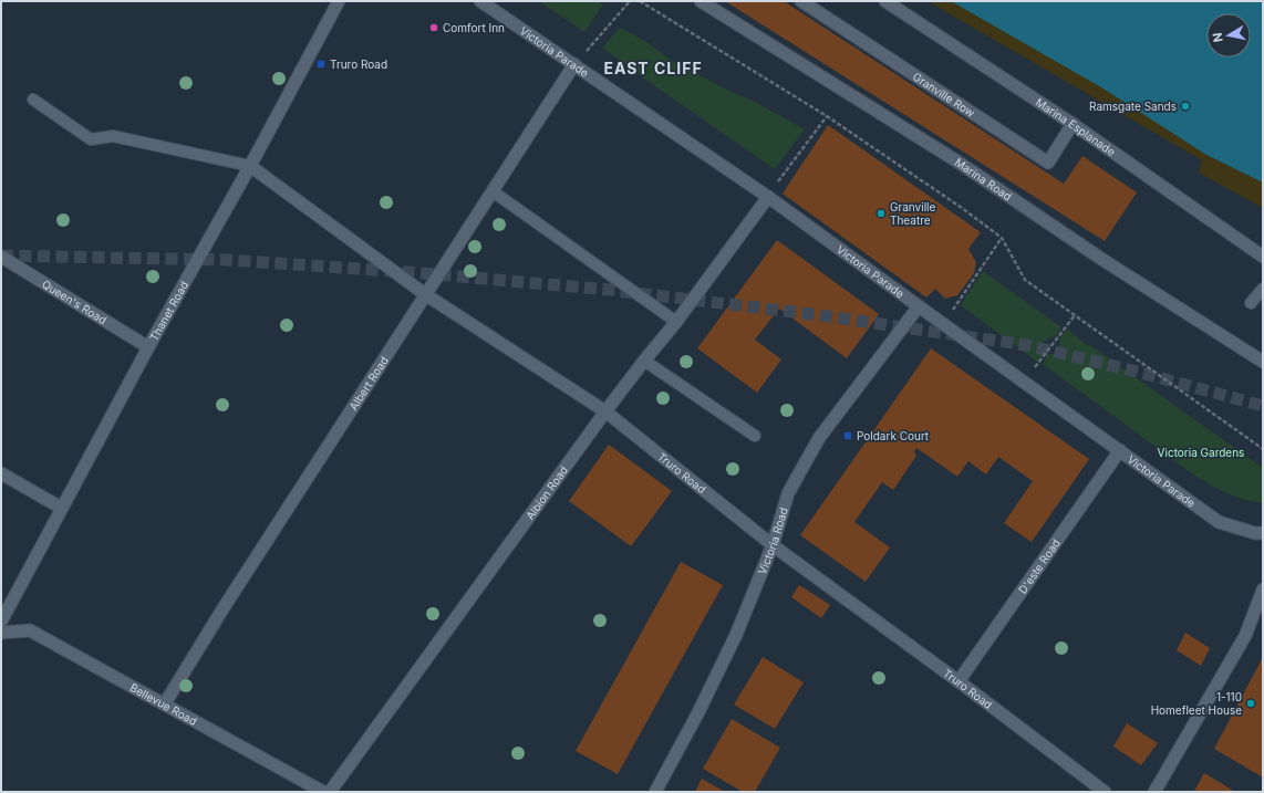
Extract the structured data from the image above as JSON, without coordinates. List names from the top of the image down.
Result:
{
  "streets": {
    "street": [
      "Victoria Parade",
      "Granville Row",
      "Marina Esplanade",
      "Marina Road",
      "Queen's Road",
      "Thanet Road",
      "Albert Road",
      "Truro Road",
      "Albion Road",
      "Victoria Road",
      "D'este Road",
      "Bellevue Road"
    ]
  },
  "crossings": [
    ["Victoria Parade", "Albert Road"],
    ["Victoria Parade", "Albion Road"],
    ["Victoria Parade", "Victoria Road"],
    ["Victoria Parade", "D'este Road"],
    ["Granville Row", "Marina Esplanade"],
    ["Queen's Road", "Thanet Road"],
    ["Thanet Road", "Truro Road"],
    ["Albert Road", "Truro Road"],
    ["Albert Road", "Bellevue Road"],
    ["Truro Road", "Albion Road"],
    ["Truro Road", "Victoria Road"],
    ["Truro Road", "D'este Road"]
  ],
  "districts": ["EAST CLIFF"],
  "parks": ["Victoria Gardens"],
  "places": {
    "other": [
      "Comfort Inn",
      "Ramsgate Sands",
      "Granville Theatre",
      "1-110 Homefleet House"
    ],
    "transit": ["Truro Road", "Poldark Court"]
  },
  "north": "left"
}
